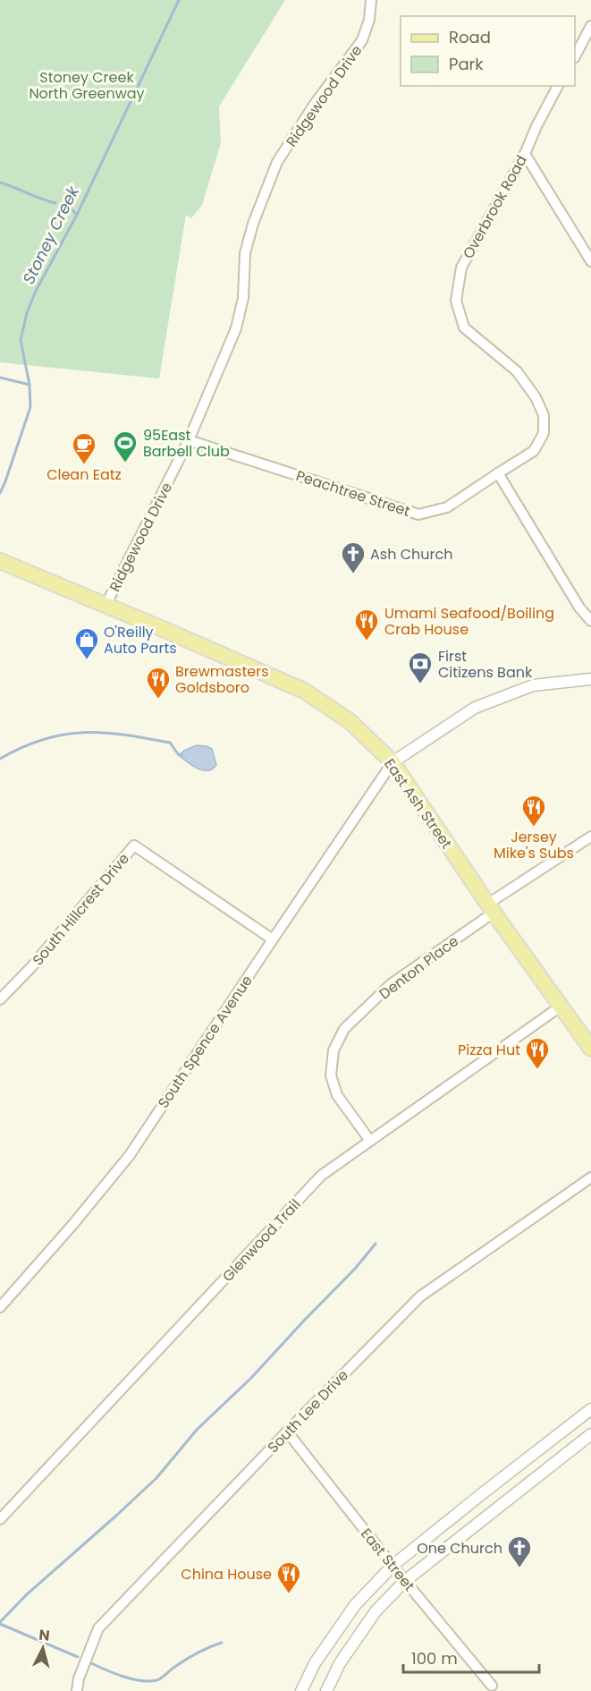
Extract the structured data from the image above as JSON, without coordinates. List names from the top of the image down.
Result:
{
  "streets": {
    "main road": ["East Ash Street"],
    "street": [
      "Ridgewood Drive",
      "Overbrook Road",
      "Peachtree Street",
      "South Hillcrest Drive",
      "Denton Place",
      "South Spence Avenue",
      "Glenwood Trail",
      "South Lee Drive",
      "East Street"
    ]
  },
  "crossings": [
    ["Ridgewood Drive", "Peachtree Street"],
    ["Ridgewood Drive", "East Ash Street"],
    ["Overbrook Road", "Peachtree Street"],
    ["East Ash Street", "Denton Place"],
    ["East Ash Street", "South Spence Avenue"],
    ["East Ash Street", "Glenwood Trail"],
    ["South Hillcrest Drive", "South Spence Avenue"],
    ["Denton Place", "Glenwood Trail"],
    ["South Lee Drive", "East Street"]
  ],
  "water": ["Stoney Creek"],
  "parks": ["Stoney Creek North Greenway"],
  "places": {
    "sports": ["95East Barbell Club"],
    "cafe": ["Clean Eatz"],
    "church": ["Ash Church", "One Church"],
    "restaurant": [
      "Umami Seafood/Boiling Crab House",
      "Brewmasters Goldsboro",
      "Jersey Mike's Subs",
      "Pizza Hut",
      "China House"
    ],
    "shop": ["O'Reilly Auto Parts"],
    "bank": ["First Citizens Bank"]
  },
  "legend": ["Road", "Park"],
  "scale_bar": "100 m",
  "north": "top"
}
